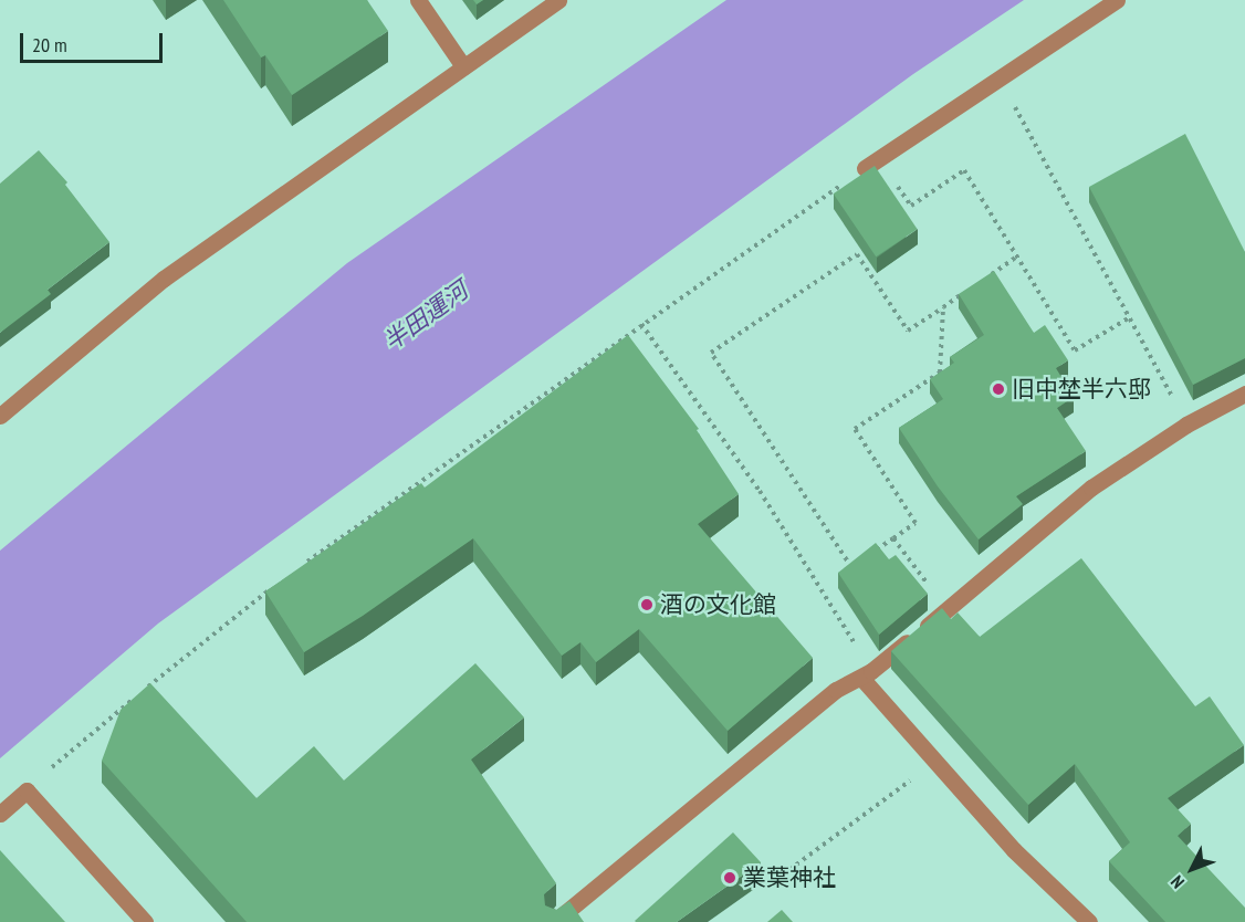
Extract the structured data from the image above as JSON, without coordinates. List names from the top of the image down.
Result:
{
  "water": ["半田運河"],
  "places": ["旧中埜半六邸", "酒の文化館", "業葉神社"],
  "scale_bar": "20 m",
  "north": "bottom left"
}
